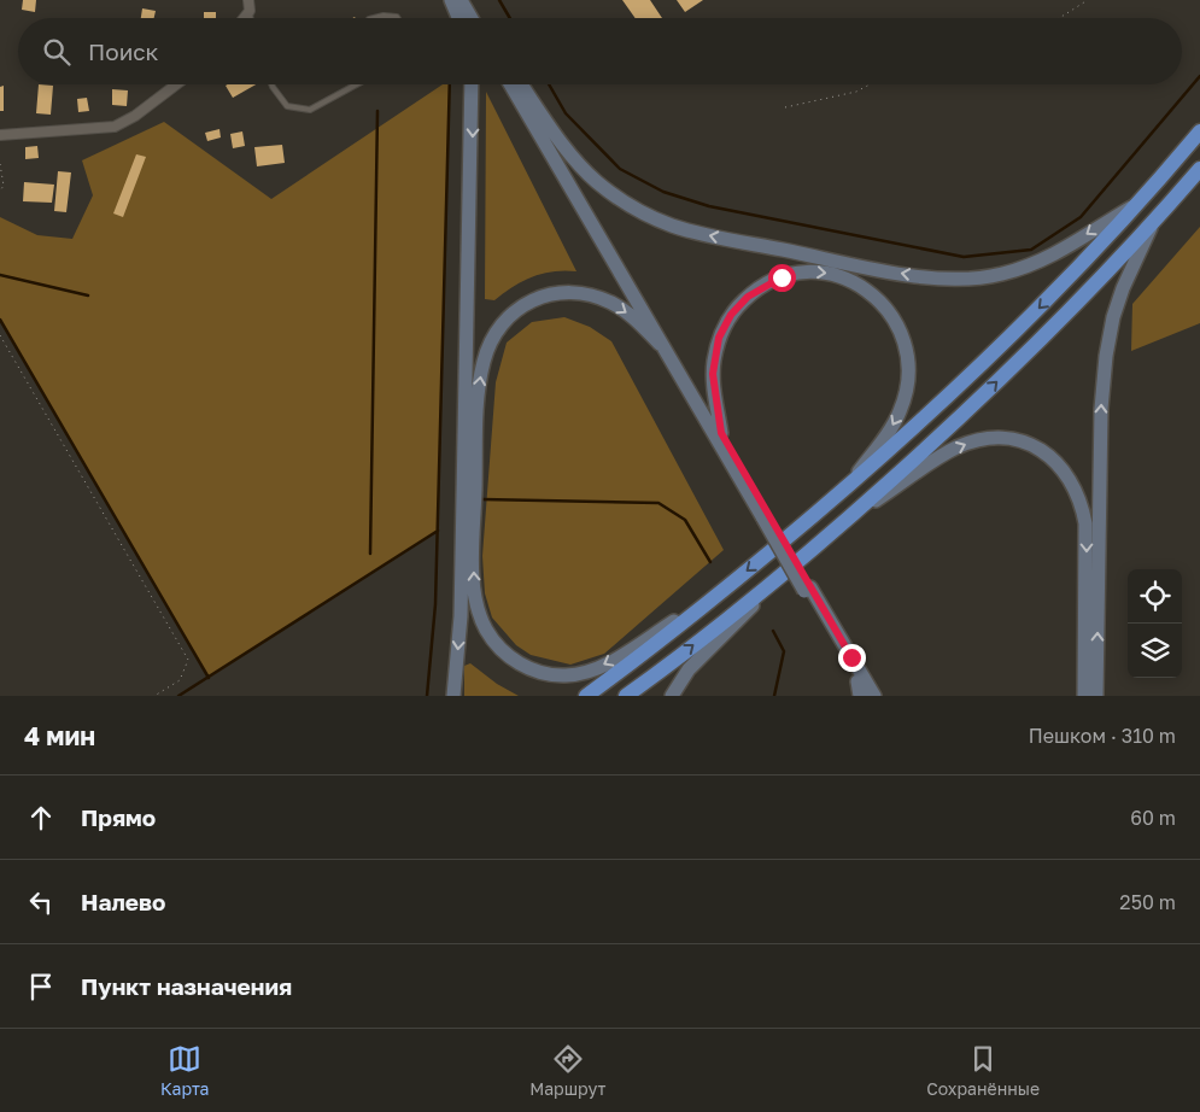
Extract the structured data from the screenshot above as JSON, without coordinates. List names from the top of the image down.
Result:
{
  "page": {
    "search": "Поиск",
    "heading": ["4 мин", "Пешком · 310 m"],
    "list": [
      ["Прямо", "60 m"],
      ["Налево", "250 m"],
      "Пункт назначения"
    ],
    "nav": ["Карта", "Маршрут", "Сохранённые"]
  }
}
